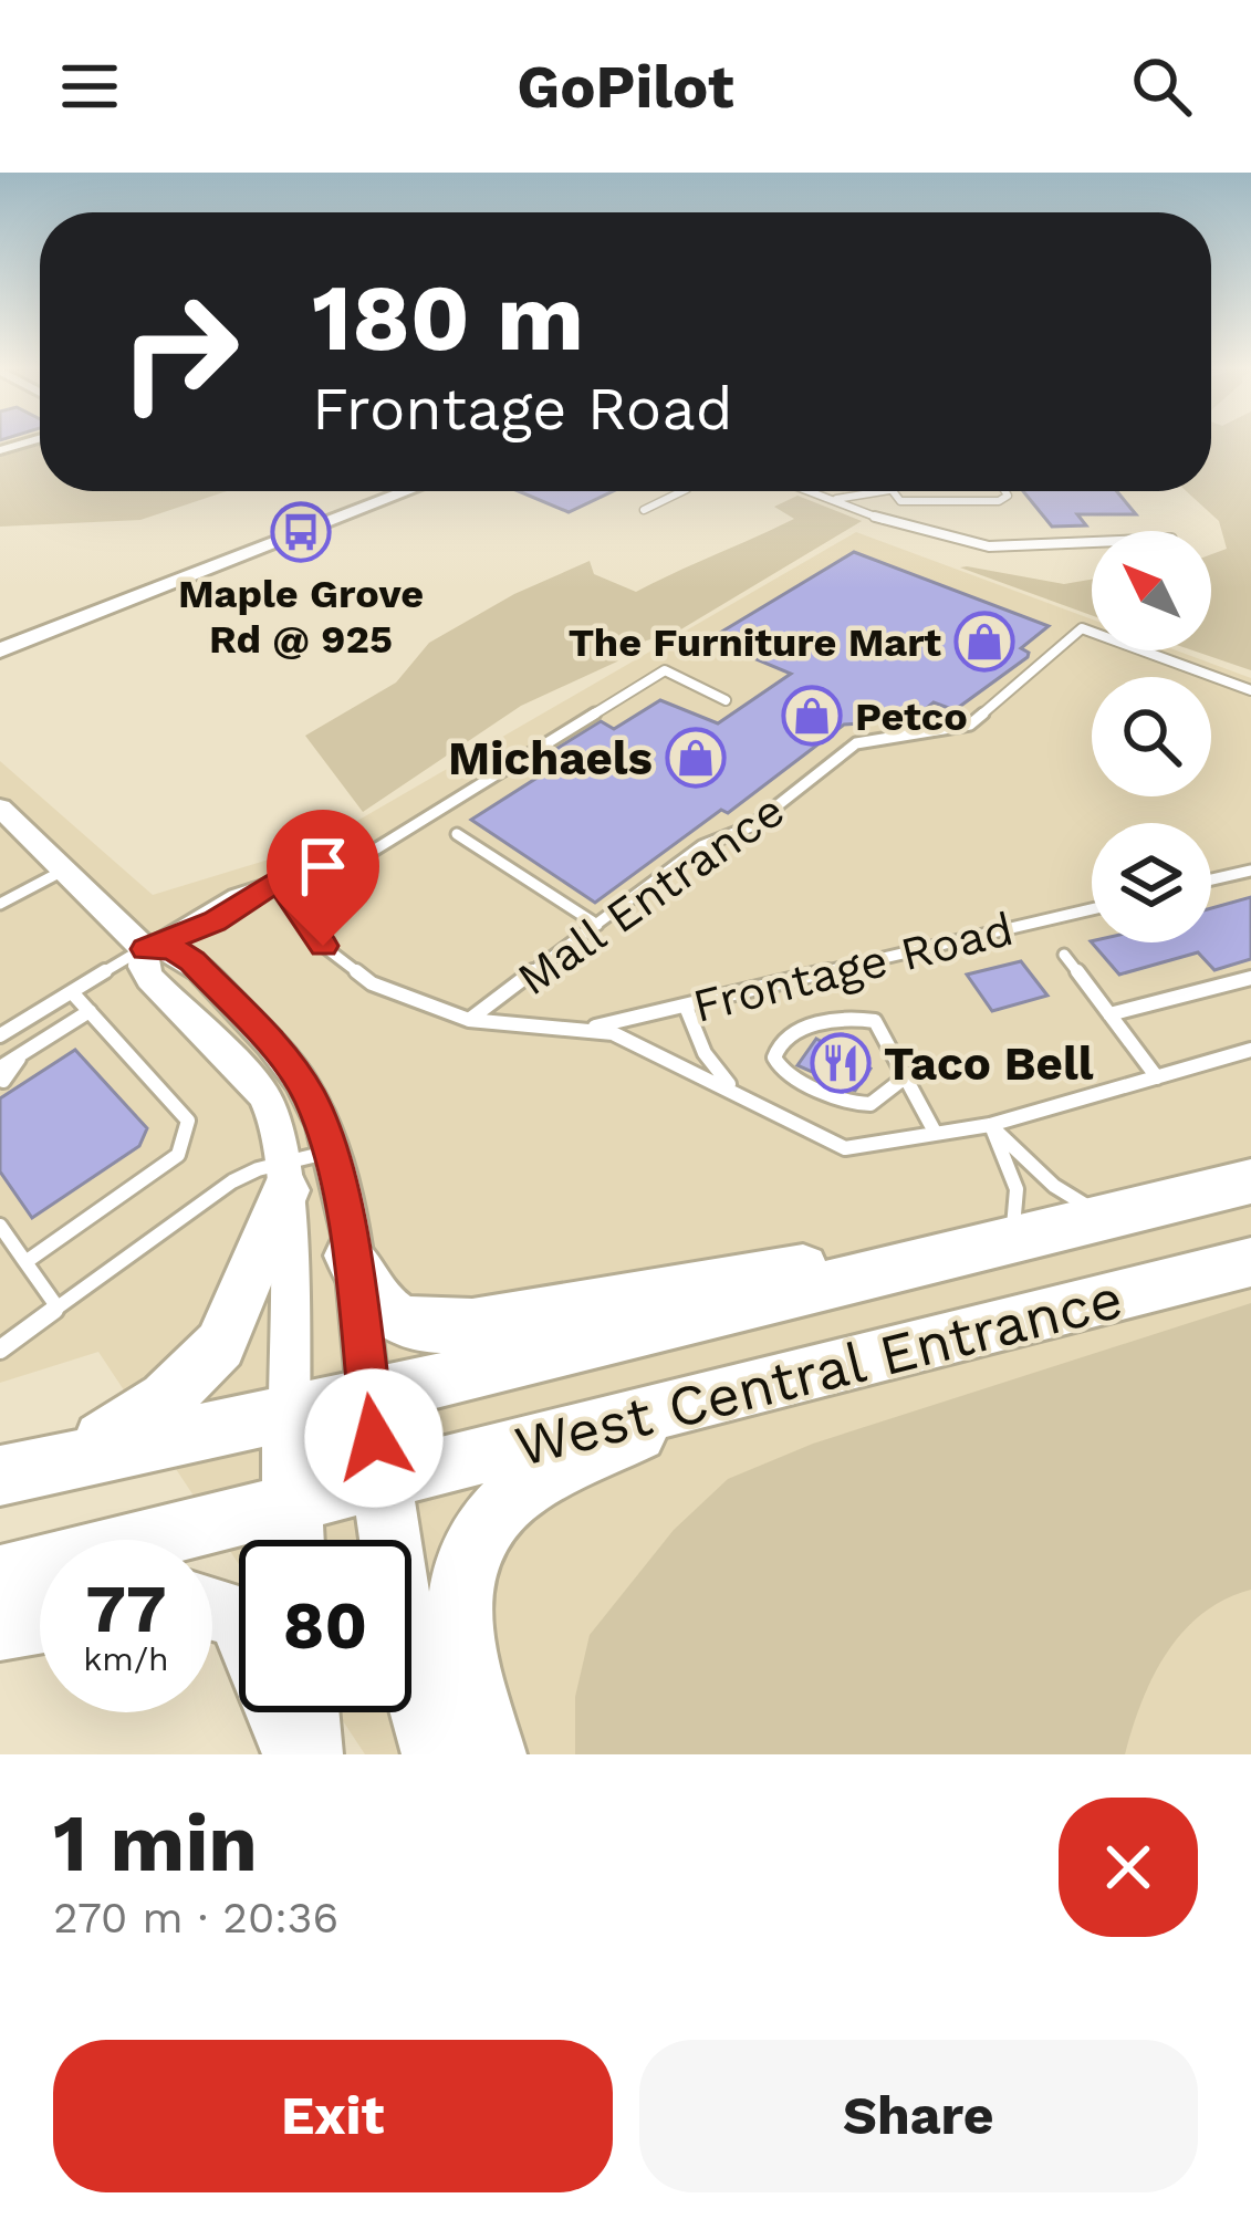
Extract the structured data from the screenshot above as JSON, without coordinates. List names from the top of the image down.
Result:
{
  "streets": {
    "highway": ["West Central Entrance"],
    "lane": ["Mall Entrance", "Frontage Road"]
  },
  "crossings": [
    ["Mall Entrance", "Frontage Road"]
  ],
  "places": {
    "bus stop": ["Maple Grove Rd @ 925"],
    "shop": ["The Furniture Mart", "Petco", "Michaels"],
    "restaurant": ["Taco Bell"]
  },
  "north": "top left",
  "page": {
    "header": "GoPilot",
    "turn": ["180 m", "Frontage Road"],
    "speed": "77 km/h",
    "limit": "80",
    "heading": ["1 min", "270 m · 20:36"],
    "buttons": ["Exit", "Share"]
  }
}
